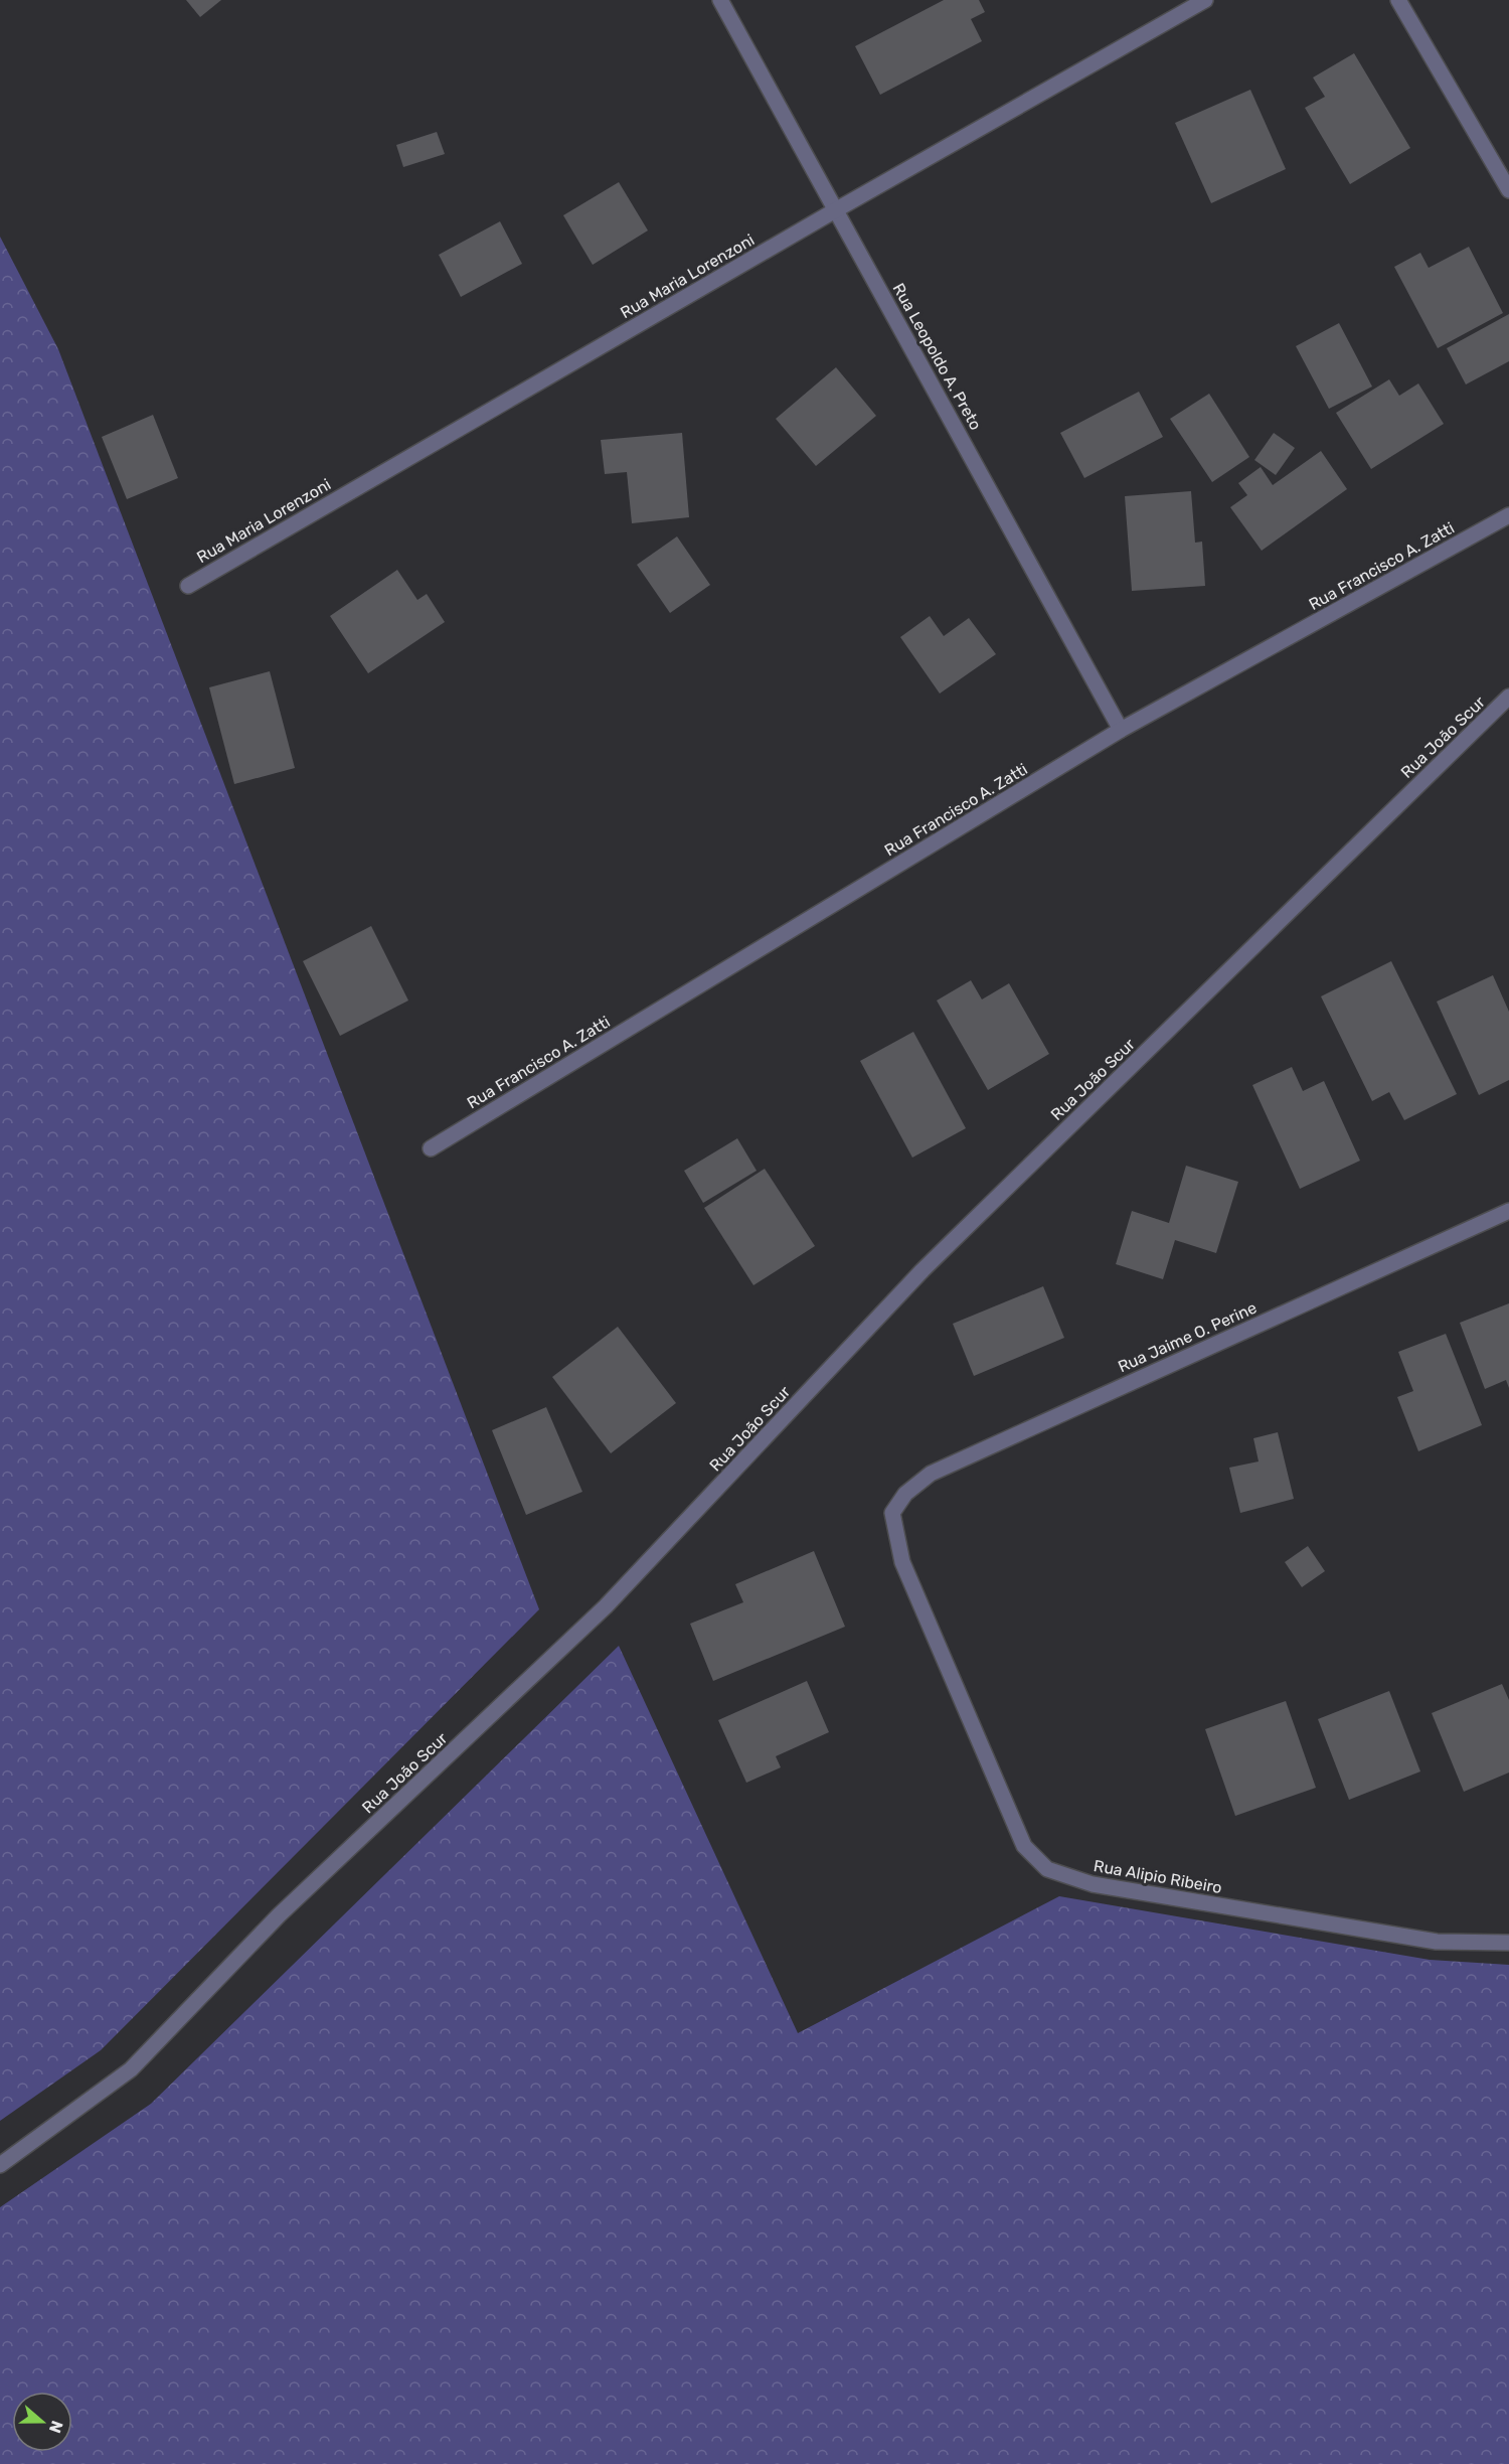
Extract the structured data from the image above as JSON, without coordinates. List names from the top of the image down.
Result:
{
  "streets": {
    "street": [
      "Rua Maria Lorenzoni",
      "Rua Leopoldo A. Preto",
      "Rua Francisco A. Zatti",
      "Rua João Scur",
      "Rua Jaime O. Perine",
      "Rua Alipio Ribeiro"
    ]
  },
  "crossings": [
    ["Rua Maria Lorenzoni", "Rua Leopoldo A. Preto"],
    ["Rua Leopoldo A. Preto", "Rua Francisco A. Zatti"],
    ["Rua Jaime O. Perine", "Rua Alipio Ribeiro"]
  ],
  "north": "right"
}
